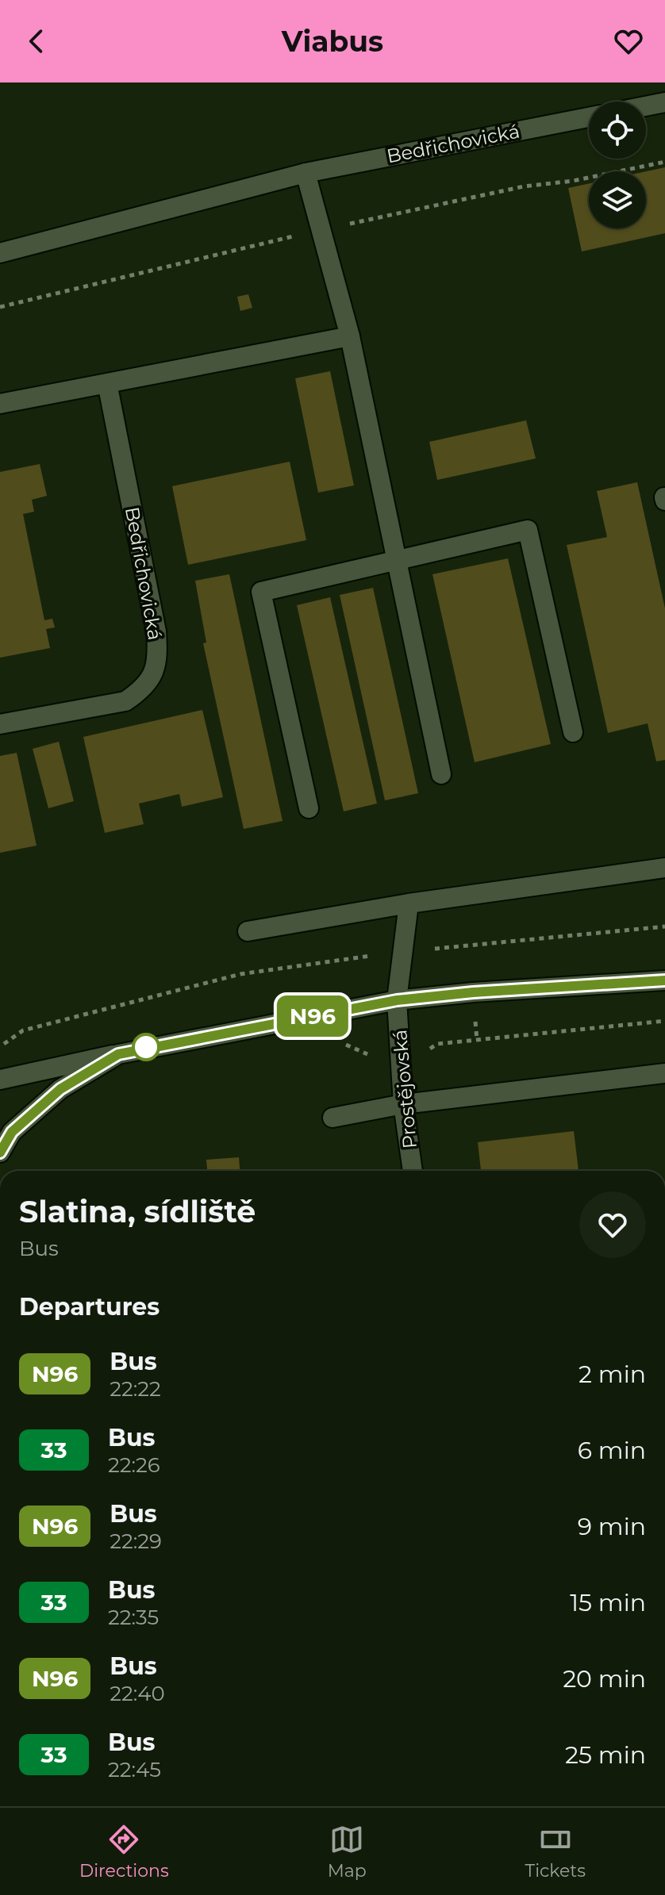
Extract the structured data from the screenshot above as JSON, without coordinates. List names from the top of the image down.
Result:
{
  "streets": {
    "street": ["Bedřichovická", "Prostějovská"]
  },
  "lines": ["bus line N96"],
  "page": {
    "header": "Viabus",
    "on_map": "N96",
    "heading": [
      ["Slatina, sídliště", "Bus"],
      "Departures"
    ],
    "list": [
      {
        "mark": "N96",
        "name": "Bus",
        "note": "22:22",
        "value": "2 min"
      },
      {
        "mark": "33",
        "name": "Bus",
        "note": "22:26",
        "value": "6 min"
      },
      {
        "mark": "N96",
        "name": "Bus",
        "note": "22:29",
        "value": "9 min"
      },
      {
        "mark": "33",
        "name": "Bus",
        "note": "22:35",
        "value": "15 min"
      },
      {
        "mark": "N96",
        "name": "Bus",
        "note": "22:40",
        "value": "20 min"
      },
      {
        "mark": "33",
        "name": "Bus",
        "note": "22:45",
        "value": "25 min"
      }
    ],
    "tabs": ["Directions", "Map", "Tickets"]
  }
}
